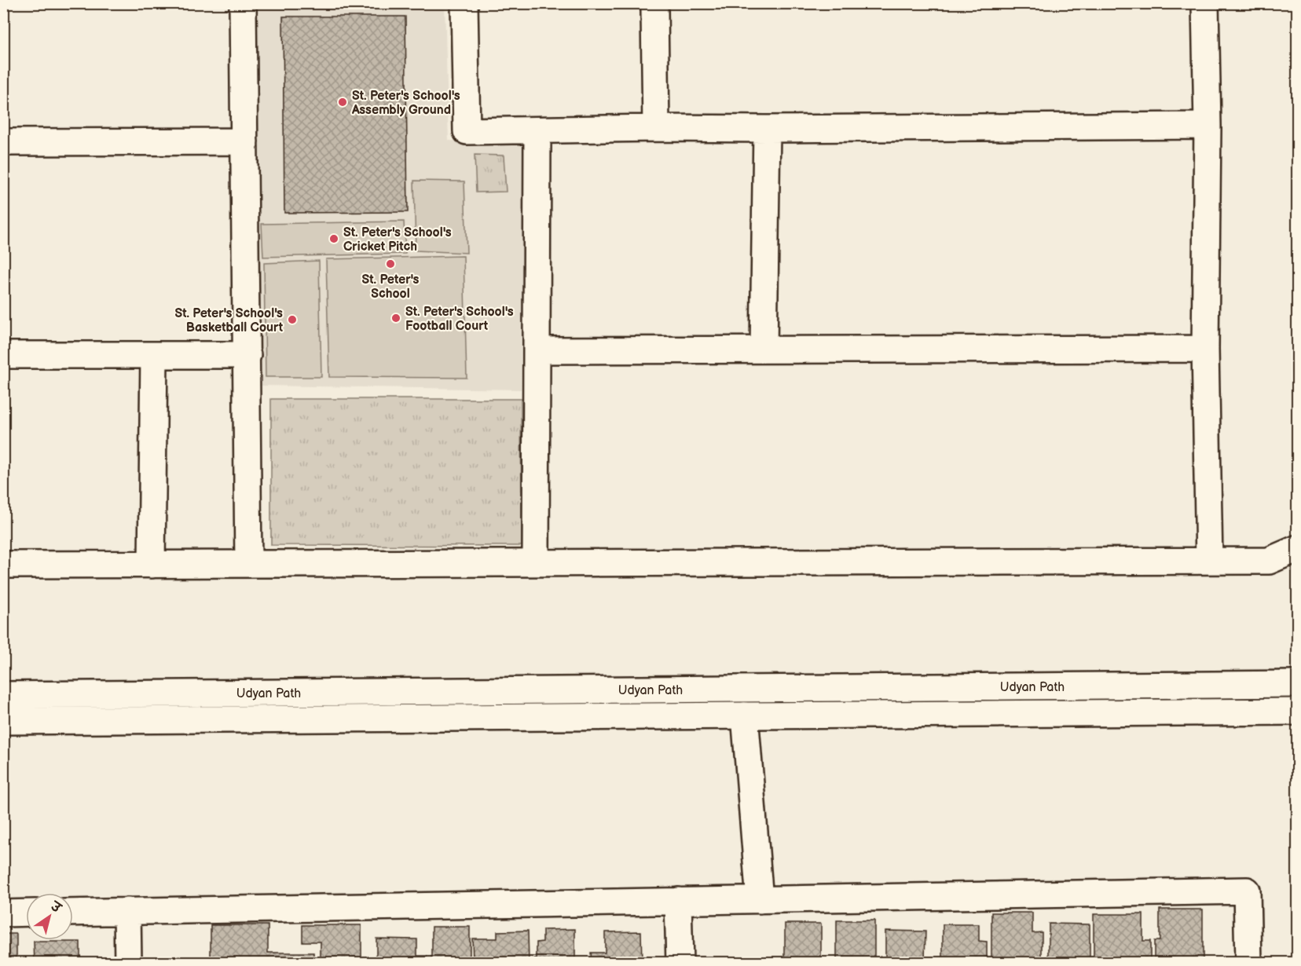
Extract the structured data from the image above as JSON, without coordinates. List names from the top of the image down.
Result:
{
  "streets": {
    "street": ["Udyan Path"]
  },
  "places": [
    "St. Peter's School's Assembly Ground",
    "St. Peter's School's Cricket Pitch",
    "St. Peter's School",
    "St. Peter's School's Football Court",
    "St. Peter's School's Basketball Court"
  ],
  "north": "top right"
}
